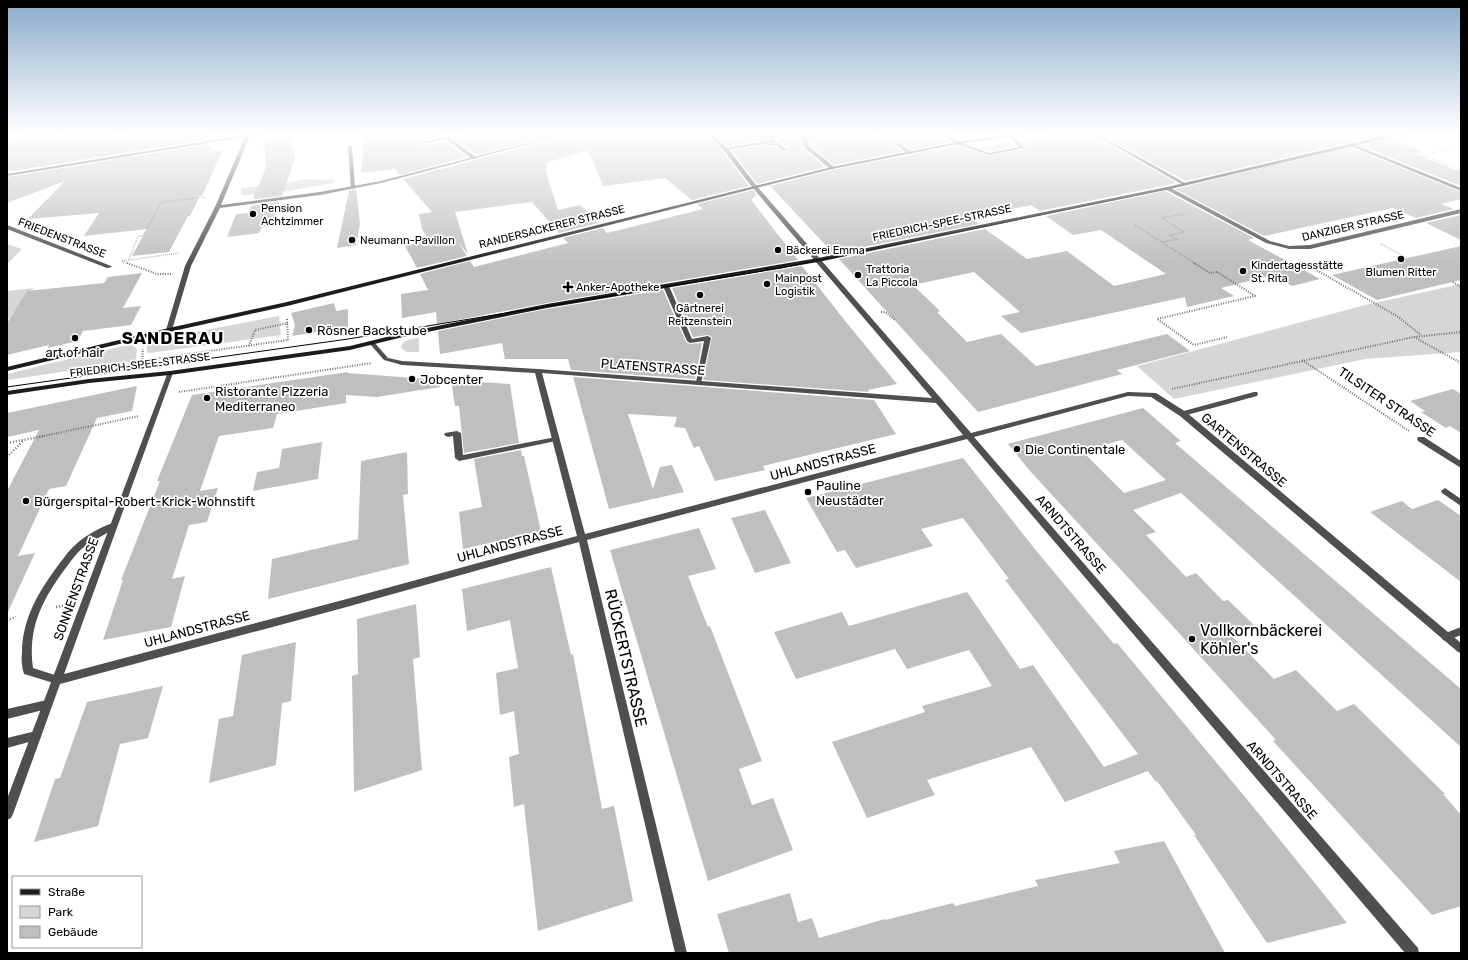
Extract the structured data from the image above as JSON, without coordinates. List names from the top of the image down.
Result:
{
  "streets": {
    "street": [
      "FRIEDRICH-SPEE-STRASSE",
      "DANZIGER STRASSE",
      "RANDERSACKERER STRASSE",
      "FRIEDENSTRASSE",
      "PLATENSTRASSE",
      "TILSITER STRASSE",
      "GARTENSTRASSE",
      "UHLANDSTRASSE",
      "ARNDTSTRASSE",
      "SONNENSTRASSE",
      "RÜCKERTSTRASSE"
    ]
  },
  "crossings": [
    ["FRIEDRICH-SPEE-STRASSE", "DANZIGER STRASSE"],
    ["FRIEDRICH-SPEE-STRASSE", "ARNDTSTRASSE"],
    ["FRIEDRICH-SPEE-STRASSE", "SONNENSTRASSE"],
    ["RANDERSACKERER STRASSE", "ARNDTSTRASSE"],
    ["PLATENSTRASSE", "ARNDTSTRASSE"],
    ["PLATENSTRASSE", "RÜCKERTSTRASSE"],
    ["UHLANDSTRASSE", "ARNDTSTRASSE"],
    ["UHLANDSTRASSE", "SONNENSTRASSE"],
    ["UHLANDSTRASSE", "RÜCKERTSTRASSE"]
  ],
  "districts": ["SANDERAU"],
  "places": {
    "other": [
      "Pension Achtzimmer",
      "Neumann-Pavillon",
      "Bäckerei Emma",
      "Blumen Ritter",
      "Kindertagesstätte St. Rita",
      "Trattoria La Piccola",
      "Mainpost Logistik",
      "Gärtnerei Reitzenstein",
      "Rösner Backstube",
      "art of hair",
      "Jobcenter",
      "Ristorante Pizzeria Mediterraneo",
      "Die Continentale",
      "Pauline Neustädter",
      "Bürgerspital-Robert-Krick-Wohnstift",
      "Vollkornbäckerei Köhler's"
    ],
    "health": ["Anker-Apotheke"]
  },
  "legend": ["Straße", "Park", "Gebäude"]
}
